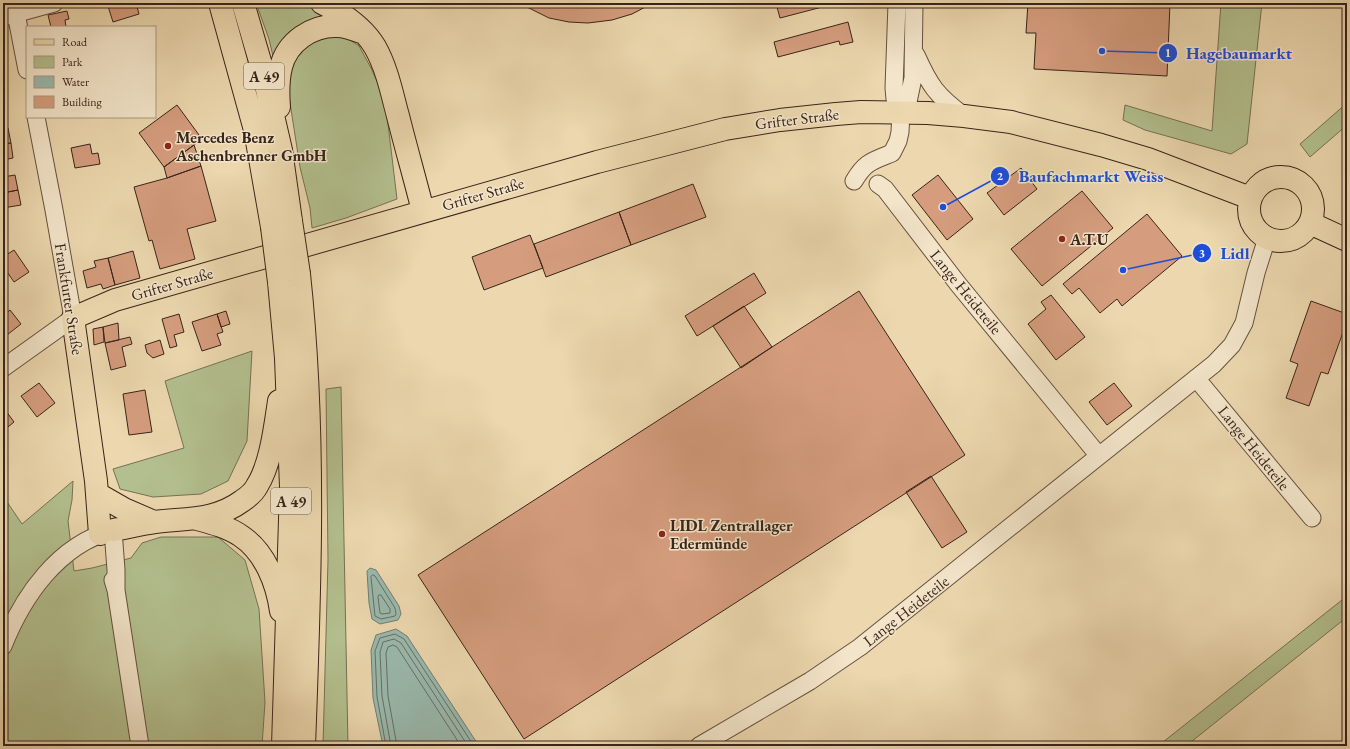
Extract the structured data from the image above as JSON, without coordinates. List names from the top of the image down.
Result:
{
  "streets": {
    "main road": ["A 49", "Grifter Straße", "Frankfurter Straße"],
    "street": ["Lange Heideteile"]
  },
  "crossings": [
    ["Grifter Straße", "Lange Heideteile"],
    ["Grifter Straße", "Frankfurter Straße"]
  ],
  "places": [
    "Hagebaumarkt",
    "Mercedes Benz Aschenbrenner GmbH",
    "Baufachmarkt Weiss",
    "A.T.U",
    "Lidl",
    "LIDL Zentrallager Edermünde"
  ],
  "legend": [
    "Road",
    "Park",
    "Water",
    "Building"
  ]
}
